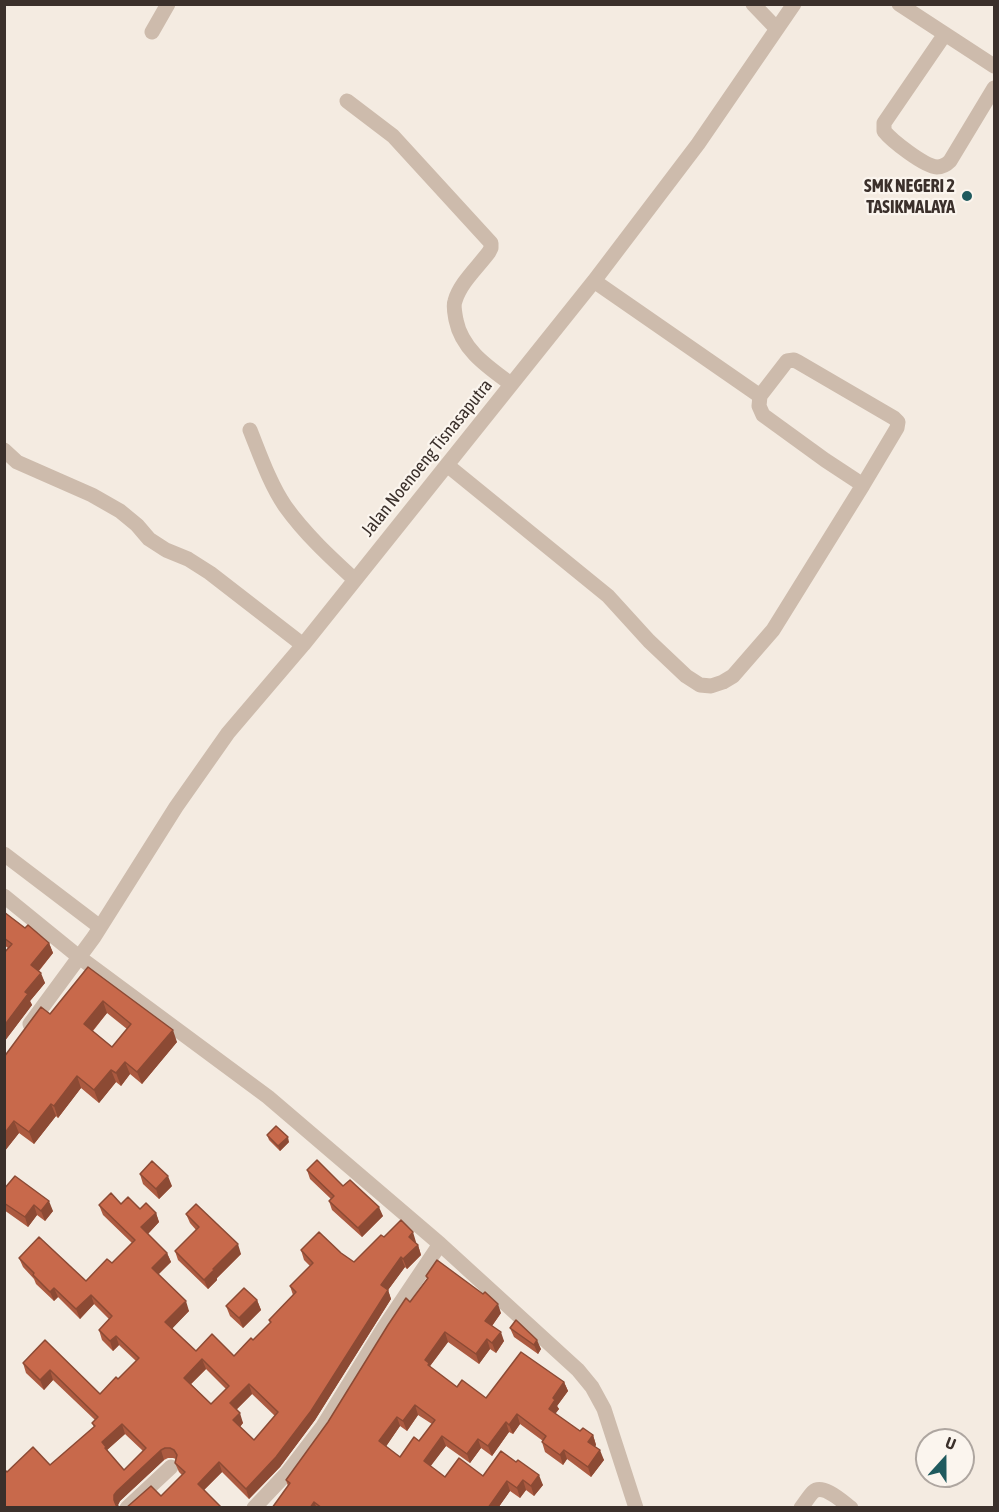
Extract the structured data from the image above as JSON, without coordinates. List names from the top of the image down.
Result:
{
  "streets": {
    "street": ["Jalan Noenoeng Tisnasaputra"]
  },
  "places": ["SMK NEGERI 2 TASIKMALAYA"],
  "north": "top"
}
